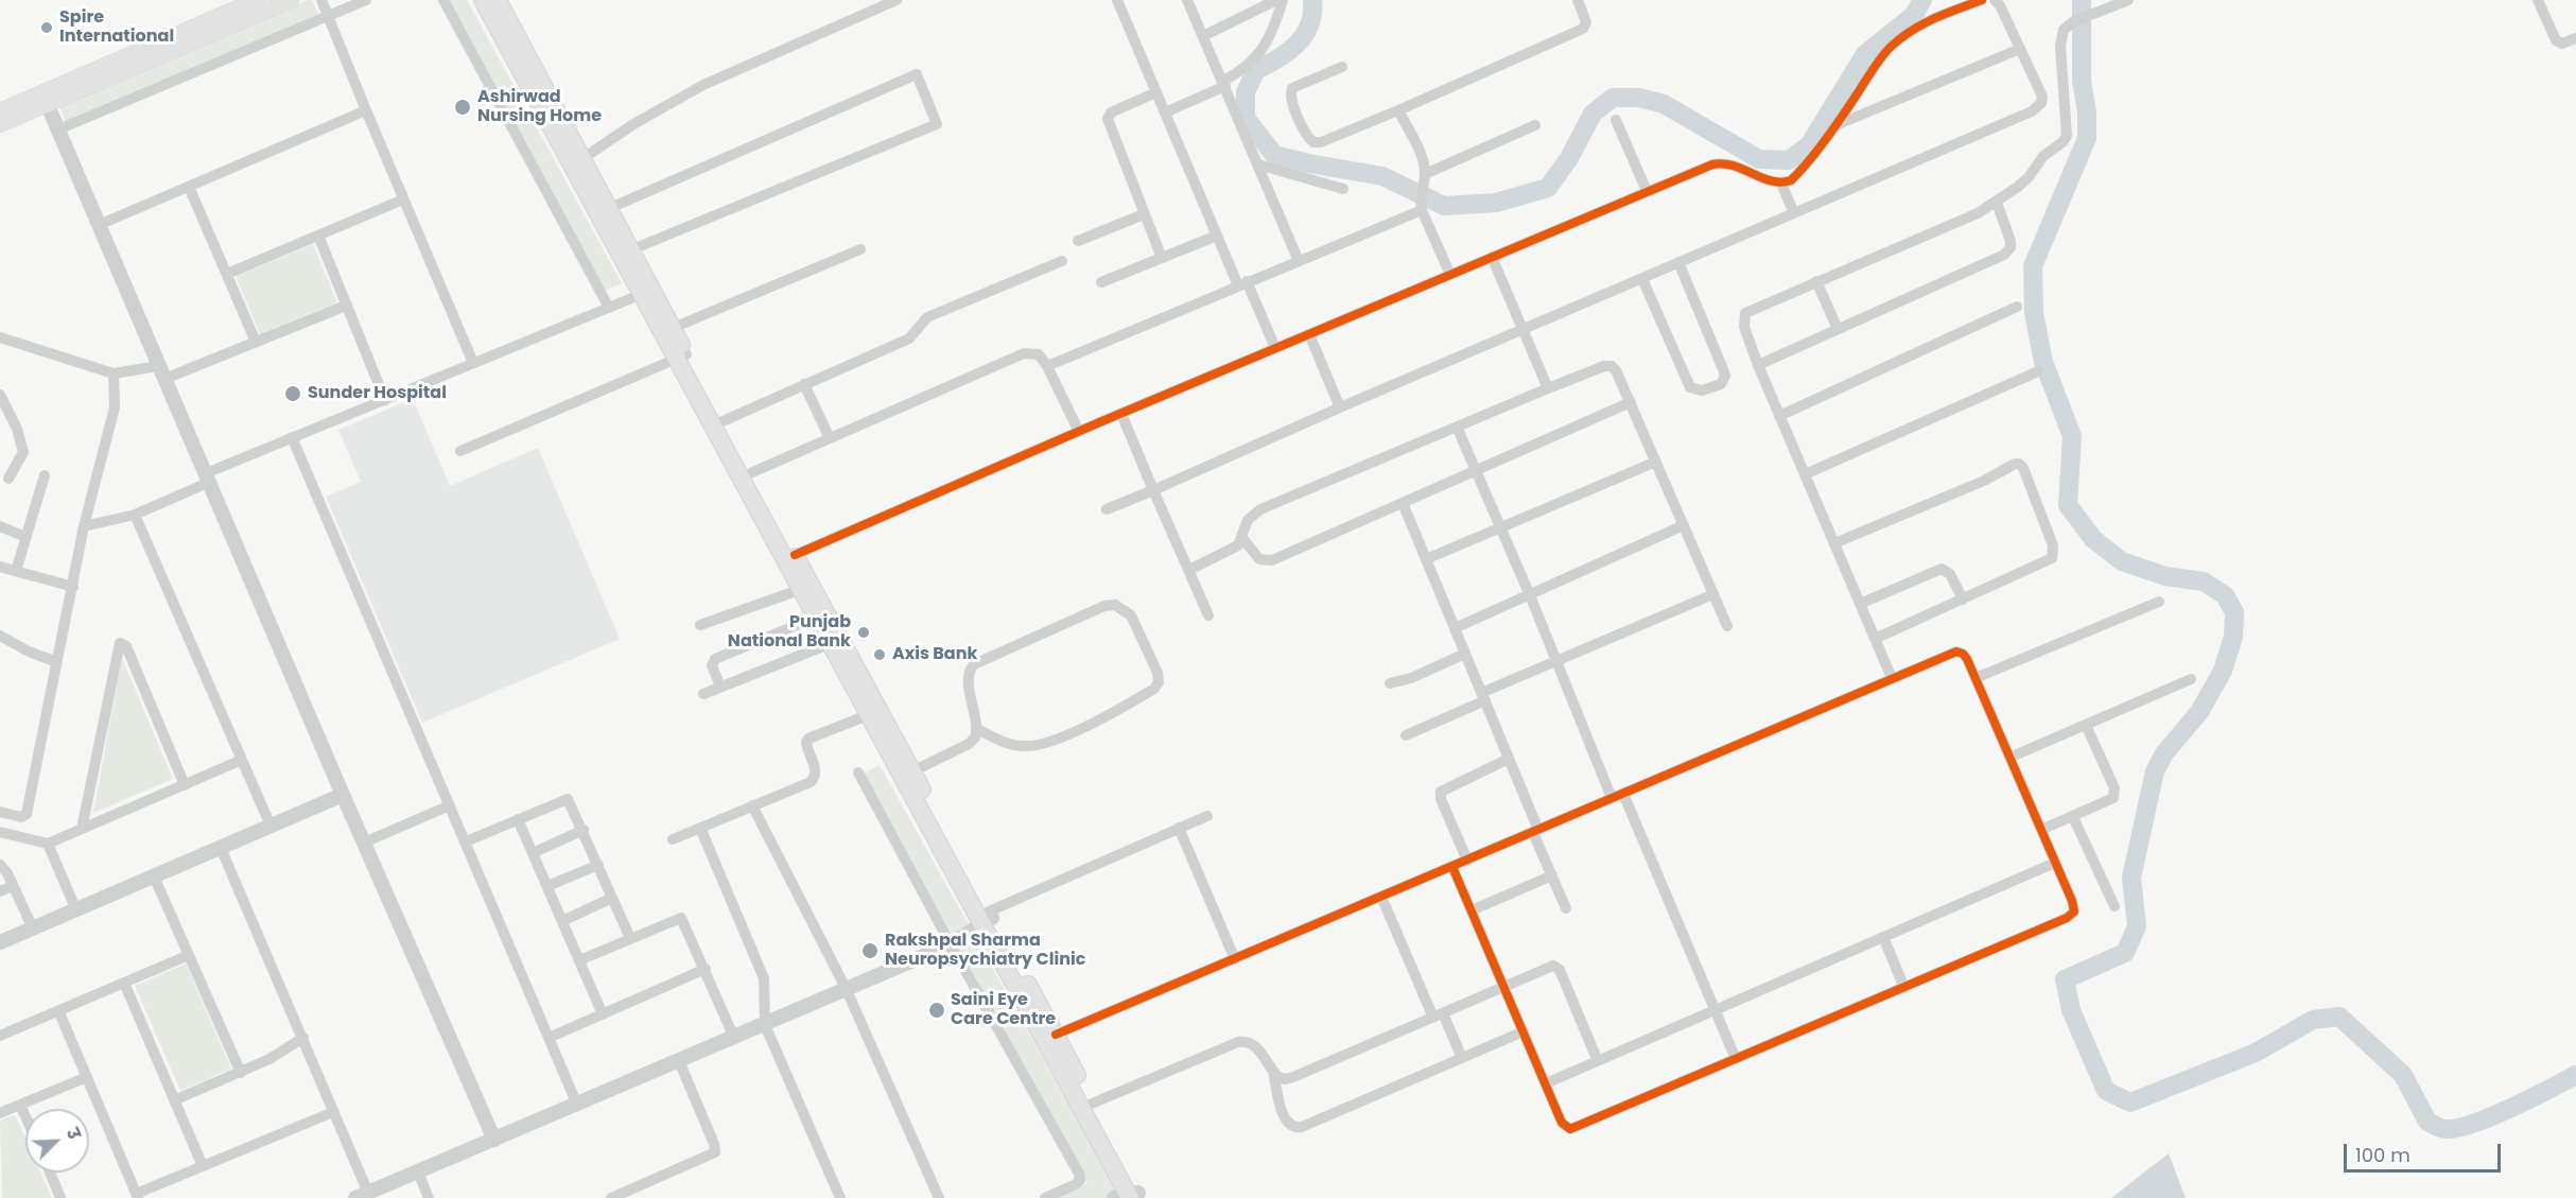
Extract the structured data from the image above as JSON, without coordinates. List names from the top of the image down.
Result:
{
  "places": [
    "Spire International",
    "Ashirwad Nursing Home",
    "Sunder Hospital",
    "Punjab National Bank",
    "Axis Bank",
    "Rakshpal Sharma Neuropsychiatry Clinic",
    "Saini Eye Care Centre"
  ],
  "scale_bar": "100 m",
  "north": "top right"
}
